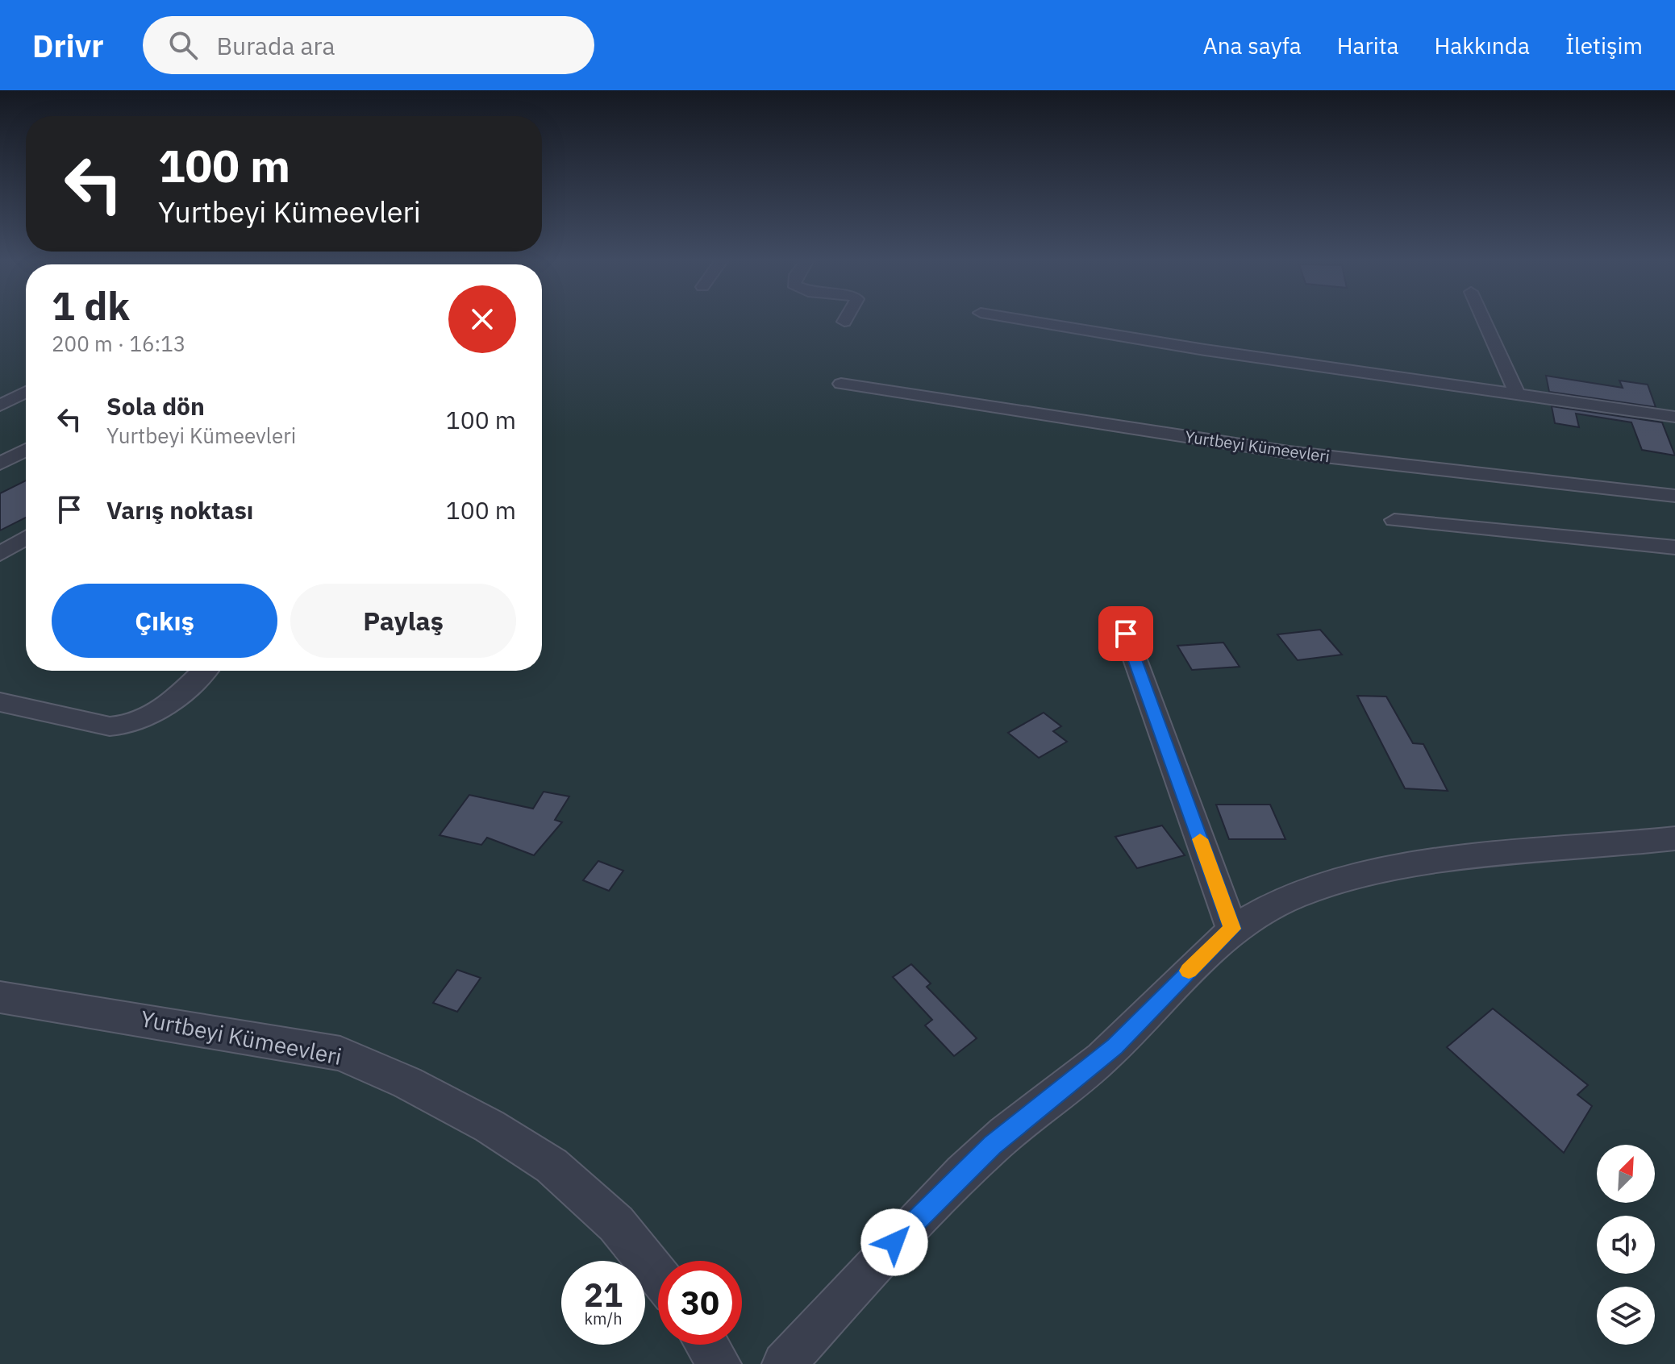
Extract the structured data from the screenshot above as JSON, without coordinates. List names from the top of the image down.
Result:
{
  "streets": {
    "street": ["Yurtbeyi Kümeevleri"]
  },
  "north": "top right",
  "page": {
    "header": "Drivr",
    "search": "Burada ara",
    "nav": [
      "Ana sayfa",
      "Harita",
      "Hakkında",
      "İletişim"
    ],
    "turn": ["100 m", "Yurtbeyi Kümeevleri"],
    "heading": ["1 dk", "200 m · 16:13"],
    "list": [
      {
        "name": "Sola dön",
        "note": "Yurtbeyi Kümeevleri",
        "value": "100 m"
      },
      {
        "name": "Varış noktası",
        "value": "100 m"
      }
    ],
    "buttons": ["Çıkış", "Paylaş"],
    "speed": "21 km/h",
    "limit": "30"
  }
}
